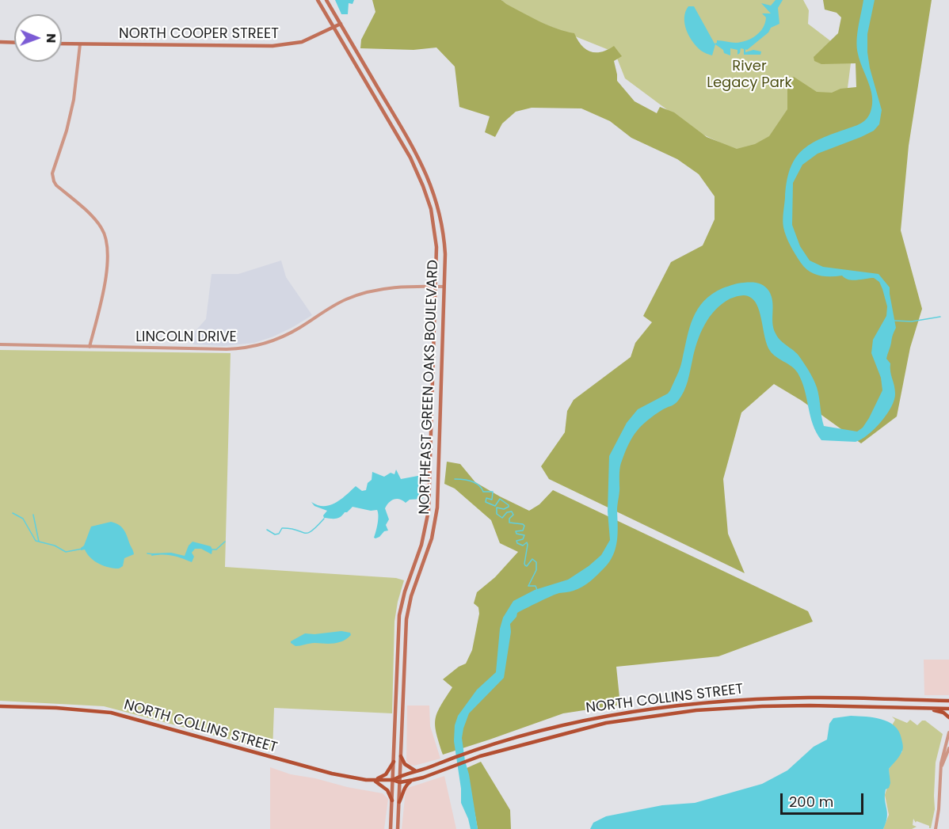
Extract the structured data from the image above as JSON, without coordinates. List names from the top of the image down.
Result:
{
  "streets": {
    "main road": ["NORTH COOPER STREET", "NORTHEAST GREEN OAKS BOULEVARD", "NORTH COLLINS STREET"],
    "street": ["LINCOLN DRIVE"]
  },
  "crossings": [
    ["NORTH COOPER STREET", "NORTHEAST GREEN OAKS BOULEVARD"],
    ["LINCOLN DRIVE", "NORTHEAST GREEN OAKS BOULEVARD"],
    ["NORTHEAST GREEN OAKS BOULEVARD", "NORTH COLLINS STREET"]
  ],
  "parks": ["River Legacy Park"],
  "scale_bar": "200 m",
  "north": "right"
}
